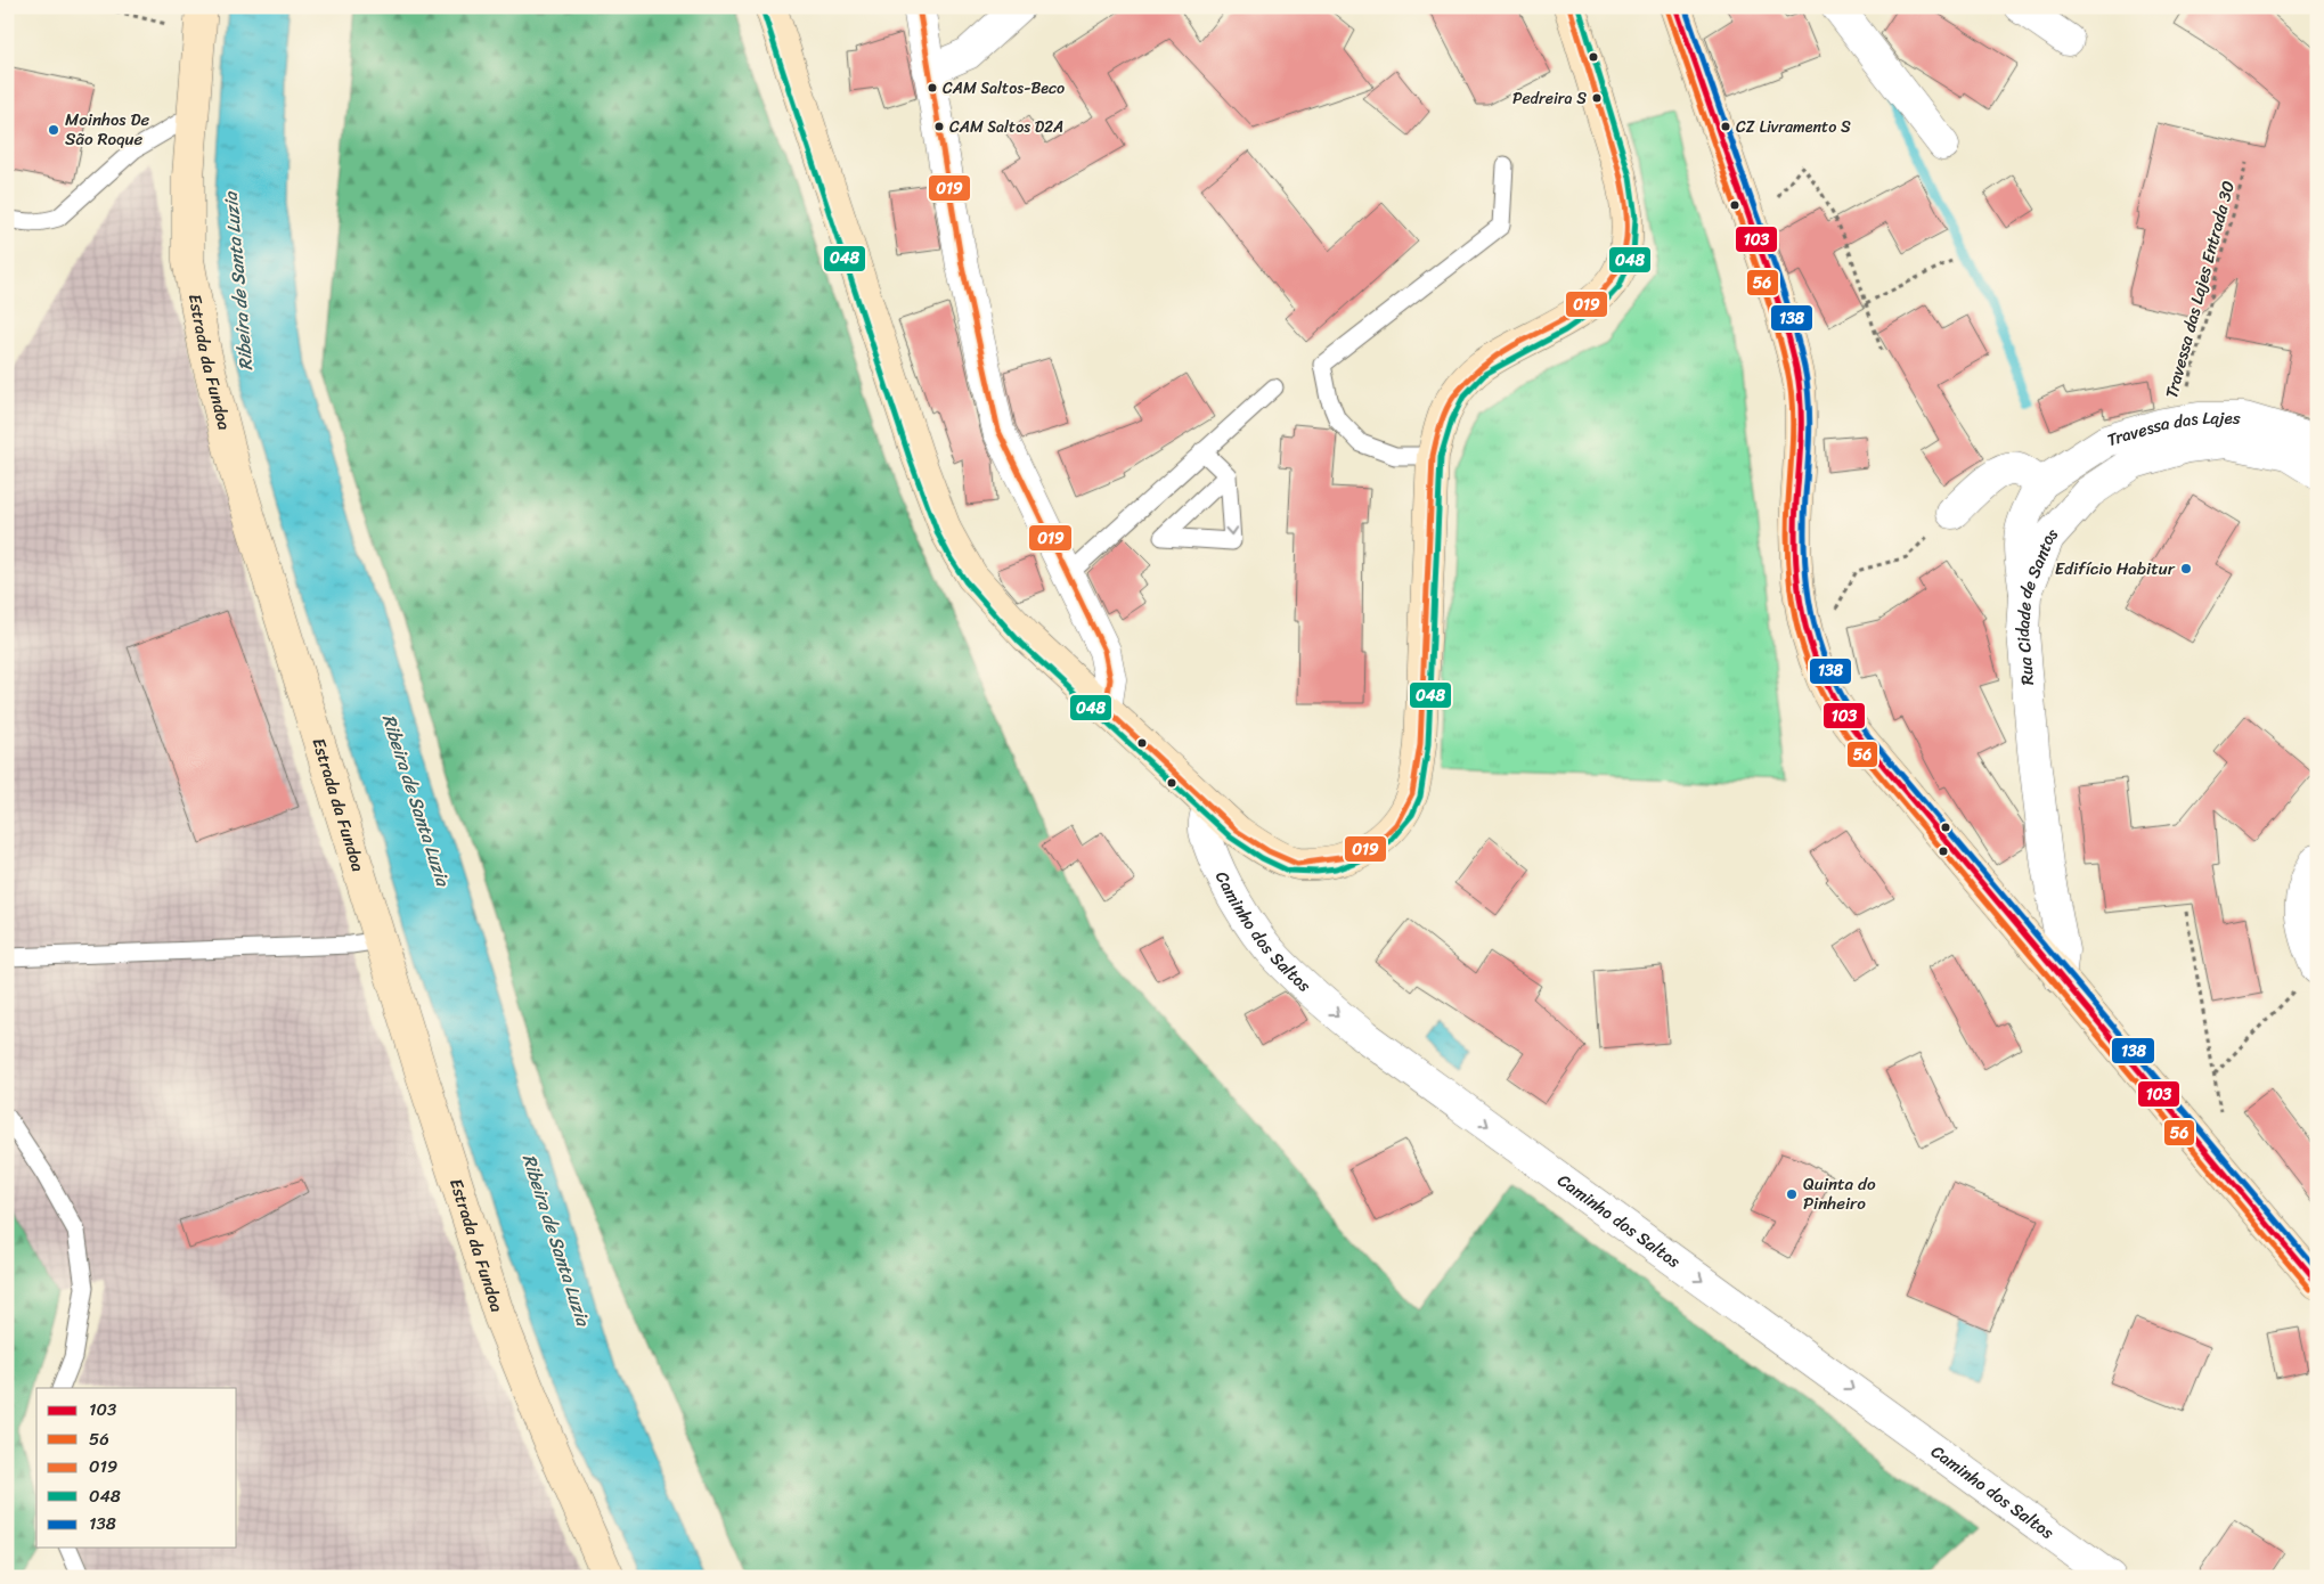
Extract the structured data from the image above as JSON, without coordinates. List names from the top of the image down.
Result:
{
  "streets": {
    "main road": ["Estrada da Fundoa"],
    "street": ["Travessa das Lajes", "Rua Cidade de Santos", "Caminho dos Saltos"],
    "path": ["Travessa das Lajes Entrada 30"]
  },
  "crossings": [
    ["Travessa das Lajes Entrada 30", "Travessa das Lajes"],
    ["Travessa das Lajes", "Rua Cidade de Santos"]
  ],
  "one_way": ["Caminho dos Saltos"],
  "water": ["Ribeira de Santa Luzia"],
  "places": [
    "CAM Saltos-Beco",
    "Pedreira S",
    "CAM Saltos D2A",
    "CZ Livramento S",
    "Moinhos De São Roque",
    "Edifício Habitur",
    "Quinta do Pinheiro"
  ],
  "lines": [
    "transit line 103",
    "transit line 019",
    "transit line 048",
    "transit line 138",
    "transit line 56"
  ],
  "legend": [
    "103",
    "56",
    "019",
    "048",
    "138"
  ]
}
